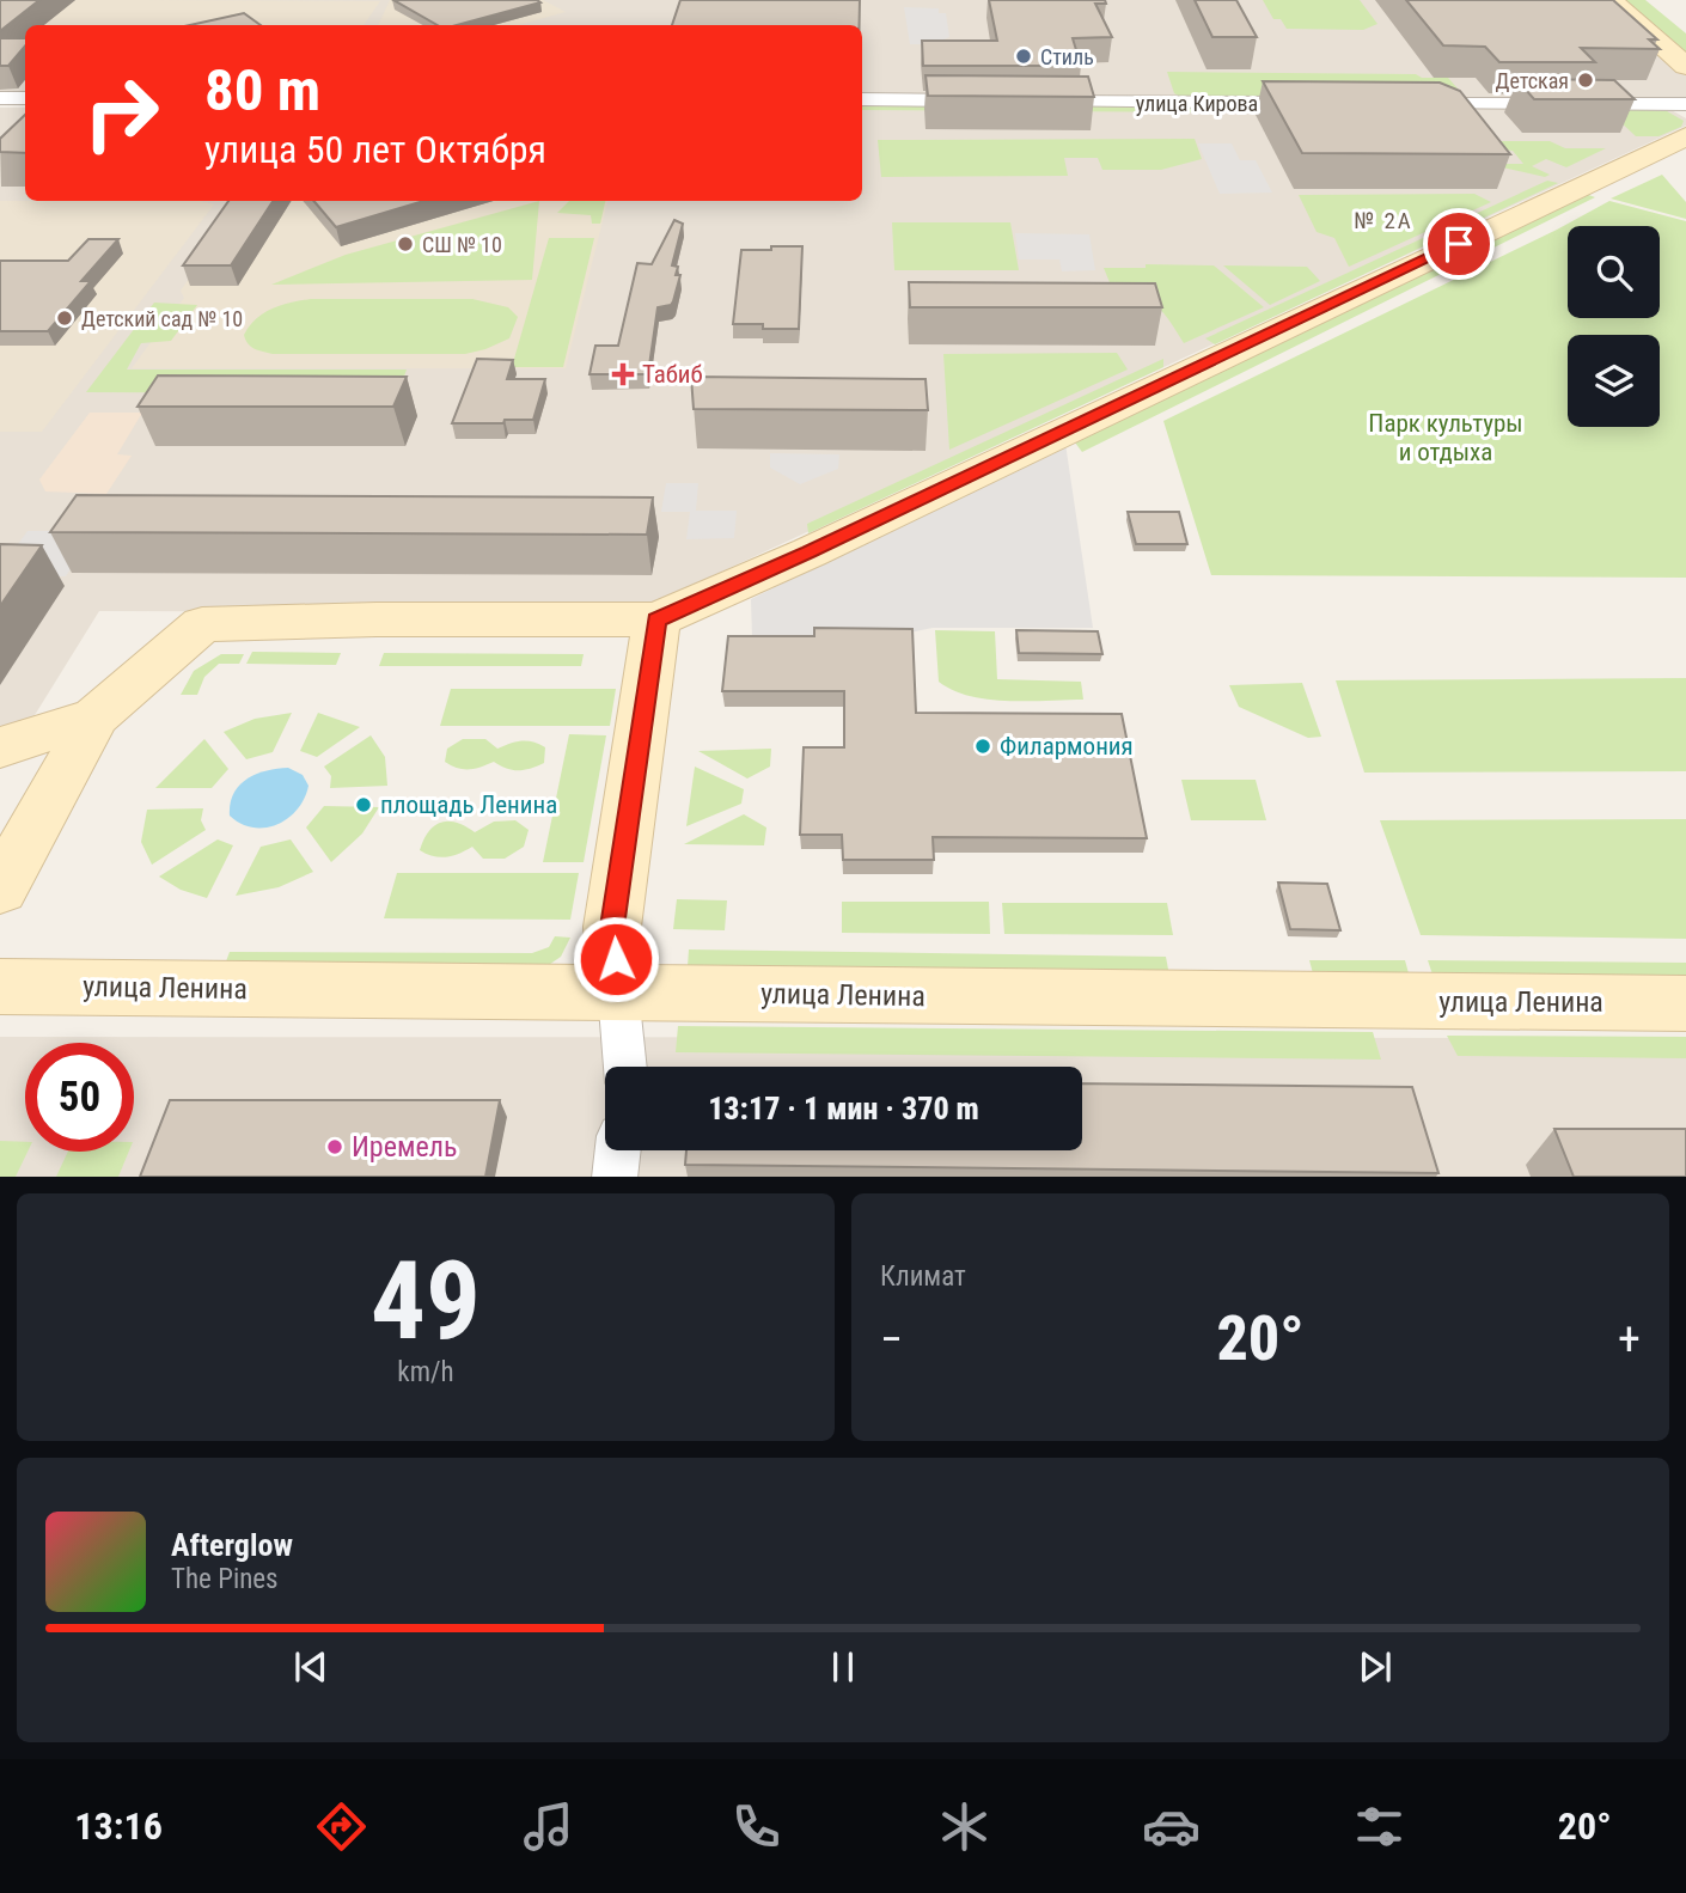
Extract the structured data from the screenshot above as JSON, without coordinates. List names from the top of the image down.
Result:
{
  "streets": {
    "street": ["улица Кирова", "улица Ленина"]
  },
  "districts": ["№ 2А"],
  "parks": ["Парк культуры и отдыха"],
  "places": {
    "other": [
      "Стиль",
      "Детская",
      "СШ № 10",
      "Детский сад № 10",
      "Филармония",
      "площадь Ленина",
      "Иремель"
    ],
    "health": ["Табиб"]
  },
  "page": {
    "turn": ["80 m", "улица 50 лет Октября"],
    "limit": "50",
    "trip": "13:17 · 1 мин · 370 m",
    "tile": [
      ["49", "km/h"],
      "Климат"
    ],
    "heat": ["−", "20°", "+"],
    "song": ["Afterglow", "The Pines"],
    "tabs": ["13:16", "20°"]
  }
}
